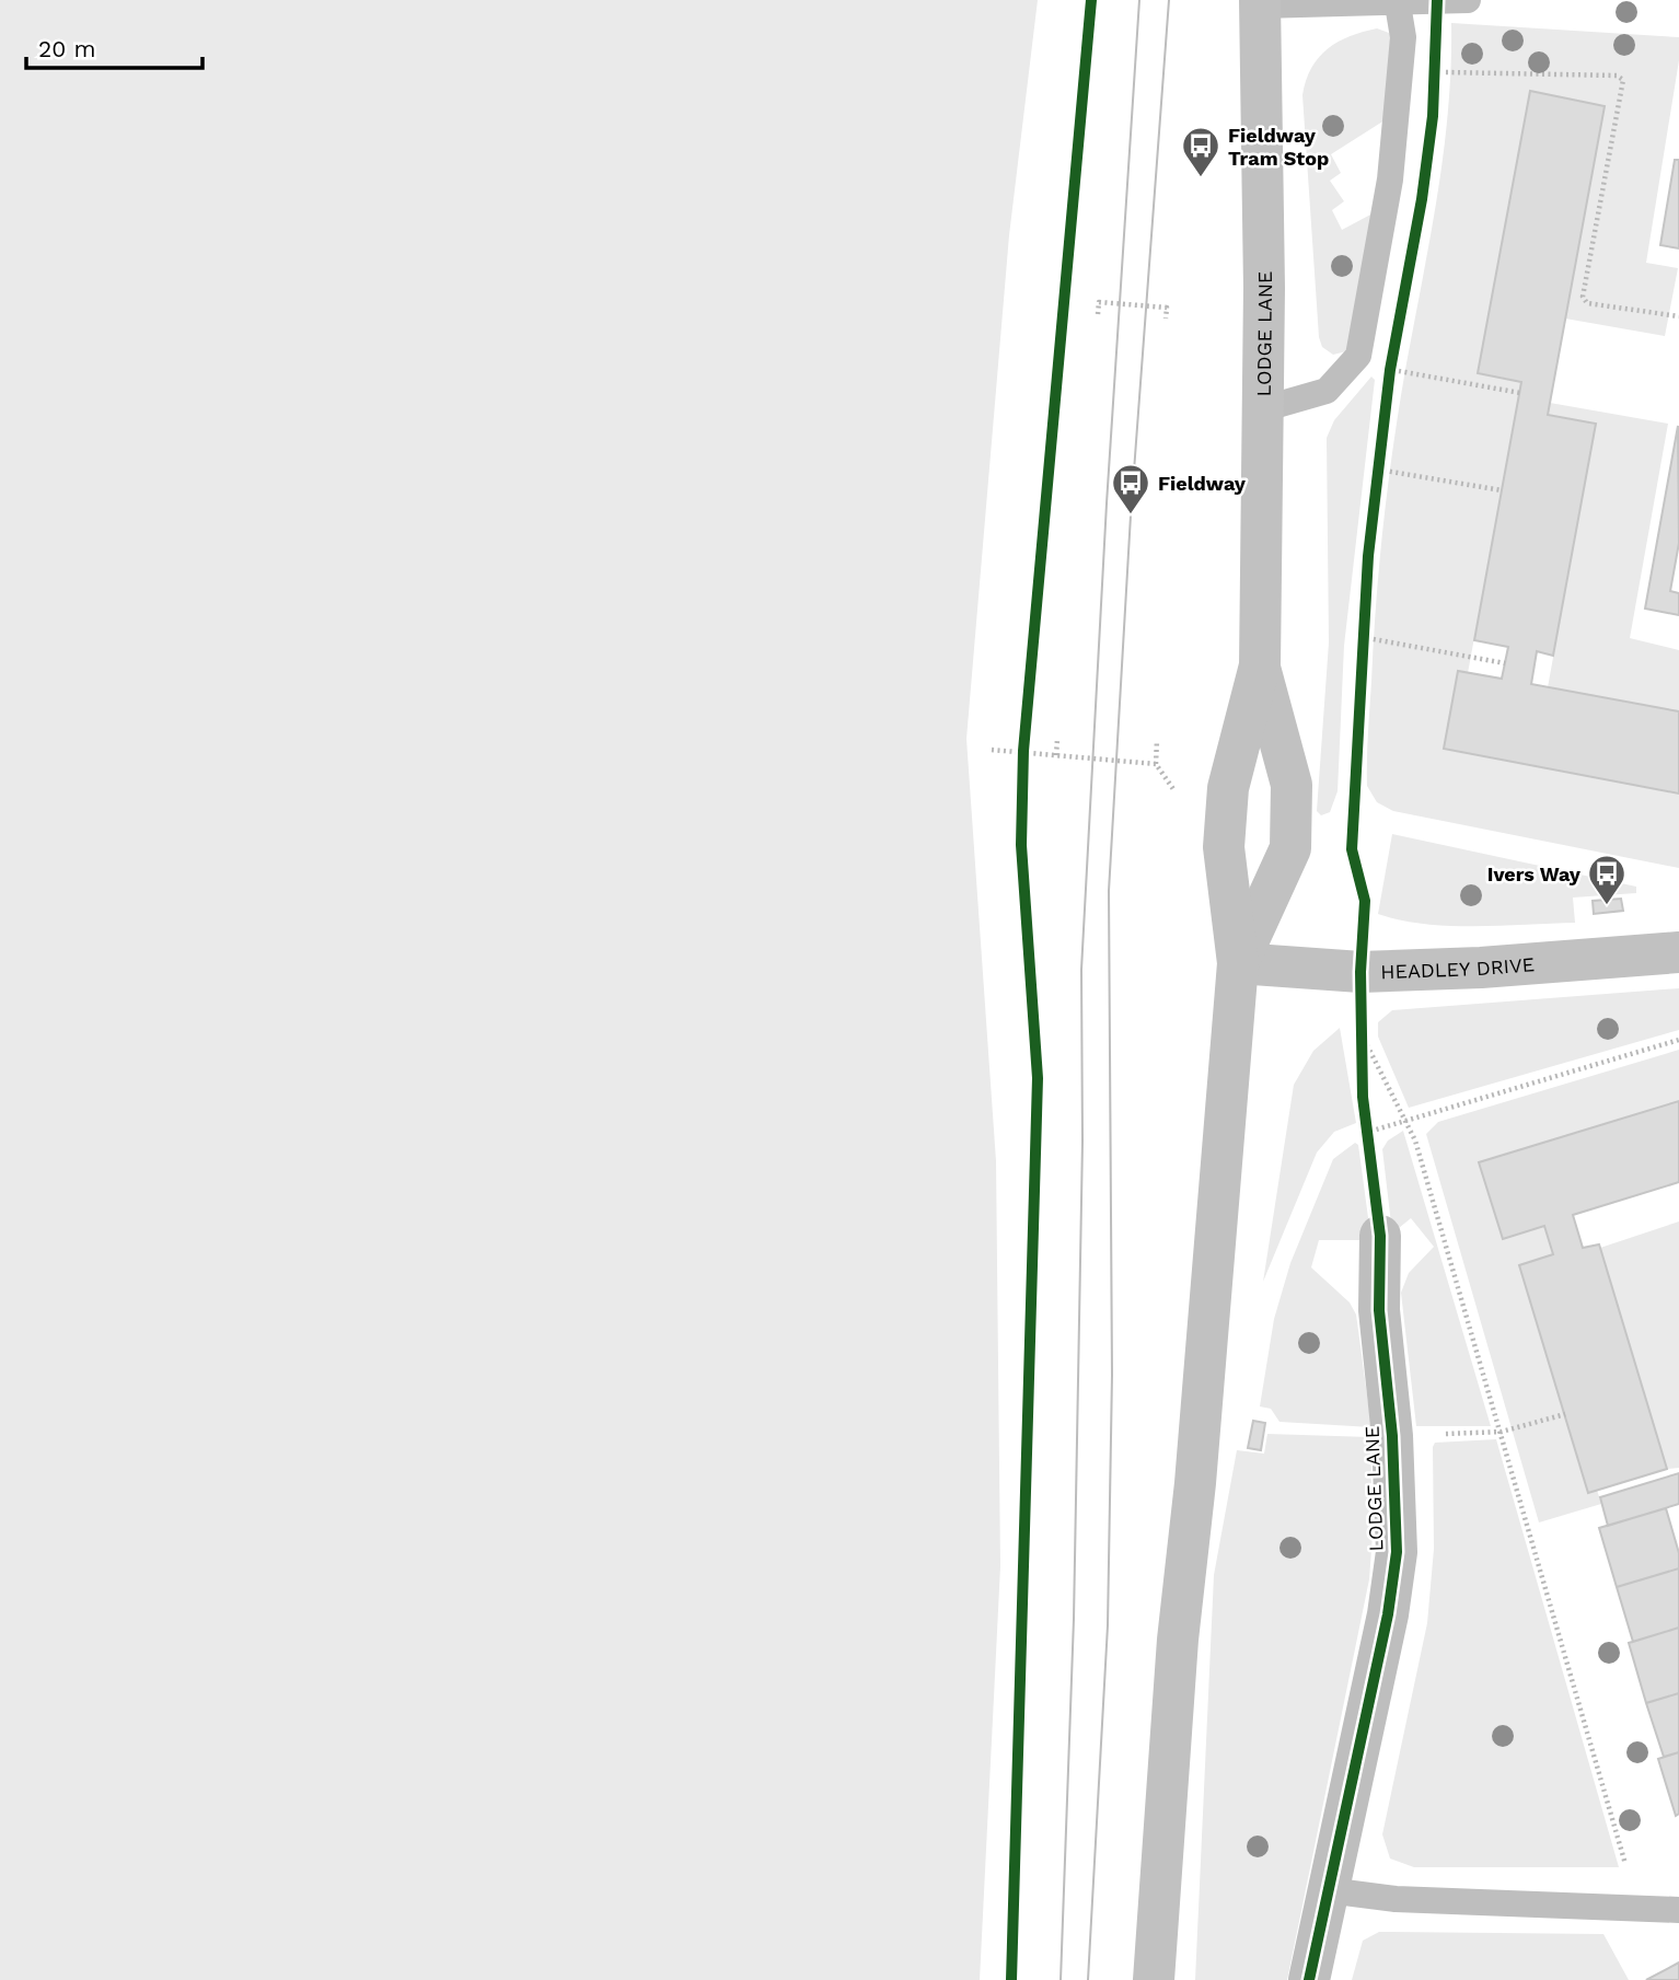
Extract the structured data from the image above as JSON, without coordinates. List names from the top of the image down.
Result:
{
  "streets": {
    "street": ["LODGE LANE", "HEADLEY DRIVE"]
  },
  "crossings": [
    ["LODGE LANE", "HEADLEY DRIVE"]
  ],
  "places": {
    "bus stop": ["Fieldway Tram Stop", "Fieldway", "Ivers Way"]
  },
  "scale_bar": "20 m"
}
